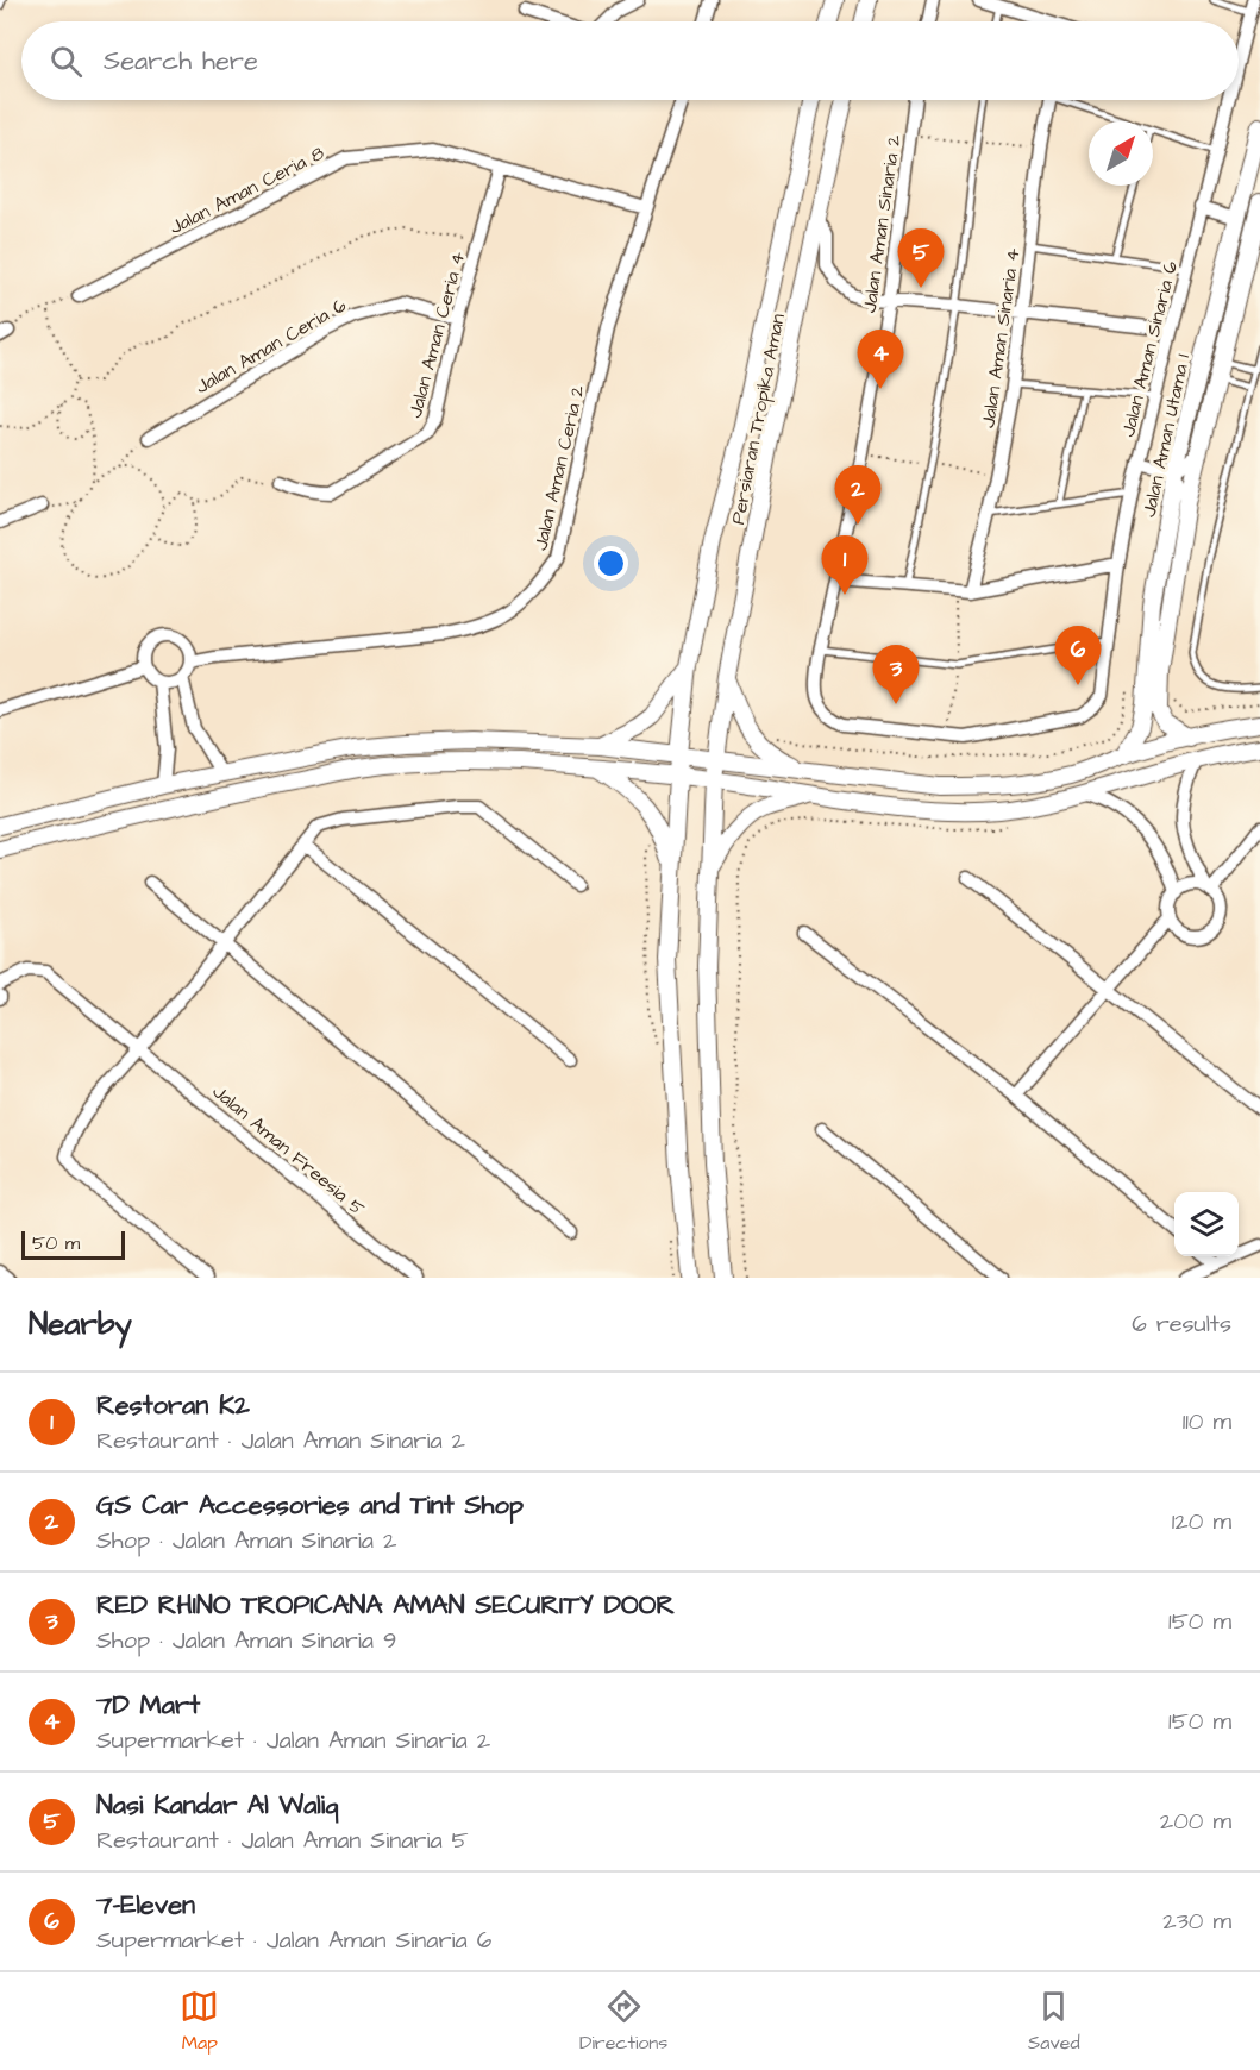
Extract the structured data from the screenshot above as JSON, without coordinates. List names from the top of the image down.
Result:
{
  "streets": {
    "street": [
      "Jalan Aman Ceria 8",
      "Jalan Aman Sinaria 2",
      "Jalan Aman Ceria 4",
      "Jalan Aman Sinaria 4",
      "Jalan Aman Ceria 6",
      "Jalan Aman Sinaria 6",
      "Persiaran Tropika Aman",
      "Jalan Aman Utama 1",
      "Jalan Aman Ceria 2",
      "Jalan Aman Freesia 5"
    ]
  },
  "crossings": [
    ["Jalan Aman Ceria 8", "Jalan Aman Ceria 4"],
    ["Jalan Aman Ceria 8", "Jalan Aman Ceria 2"],
    ["Jalan Aman Sinaria 2", "Jalan Aman Sinaria 6"],
    ["Jalan Aman Ceria 4", "Jalan Aman Ceria 6"]
  ],
  "scale_bar": "50 m",
  "north": "top right",
  "page": {
    "search": "Search here",
    "pins": [
      "5",
      "4",
      "2",
      "1",
      "6",
      "3"
    ],
    "scale": "50 m",
    "heading": ["Nearby", "6 results"],
    "list": [
      {
        "mark": "1",
        "name": "Restoran K2",
        "note": "Restaurant · Jalan Aman Sinaria 2",
        "value": "110 m"
      },
      {
        "mark": "2",
        "name": "GS Car Accessories and Tint Shop",
        "note": "Shop · Jalan Aman Sinaria 2",
        "value": "120 m"
      },
      {
        "mark": "3",
        "name": "RED RHINO TROPICANA AMAN SECURITY DOOR",
        "note": "Shop · Jalan Aman Sinaria 9",
        "value": "150 m"
      },
      {
        "mark": "4",
        "name": "7D Mart",
        "note": "Supermarket · Jalan Aman Sinaria 2",
        "value": "150 m"
      },
      {
        "mark": "5",
        "name": "Nasi Kandar Al Waliq",
        "note": "Restaurant · Jalan Aman Sinaria 5",
        "value": "200 m"
      },
      {
        "mark": "6",
        "name": "7-Eleven",
        "note": "Supermarket · Jalan Aman Sinaria 6",
        "value": "230 m"
      }
    ],
    "nav": ["Map", "Directions", "Saved"]
  }
}
